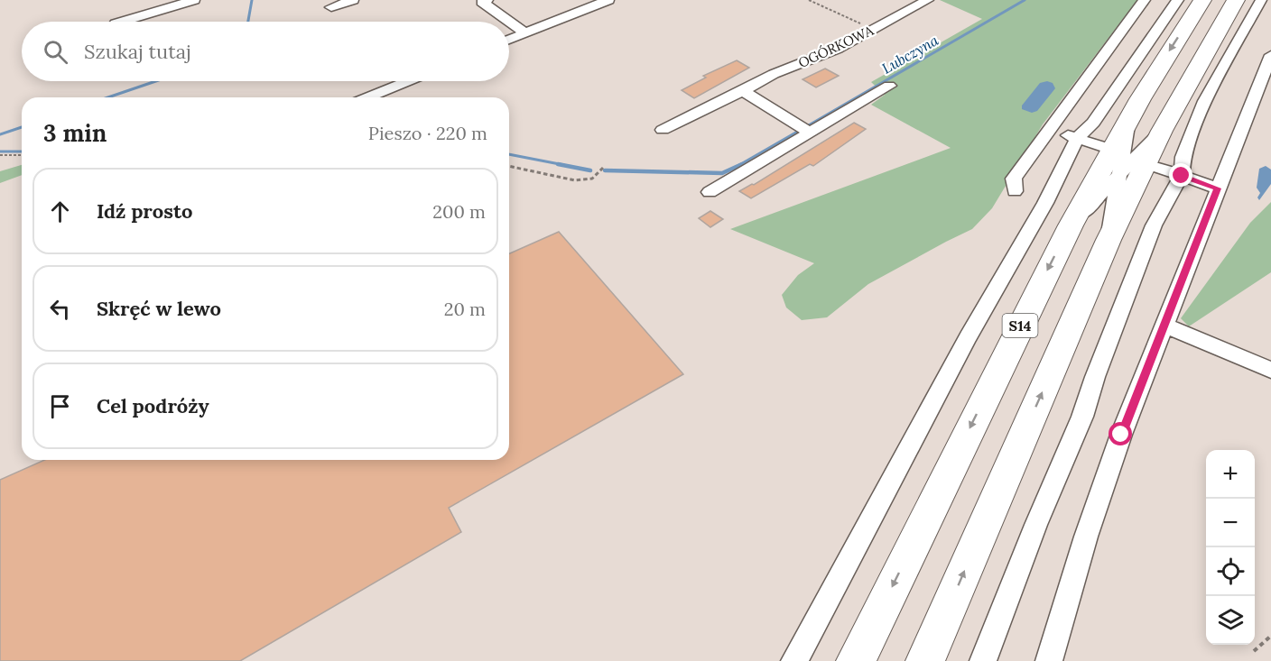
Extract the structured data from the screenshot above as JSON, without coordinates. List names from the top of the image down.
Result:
{
  "streets": {
    "highway": ["S14"],
    "street": ["OGÓRKOWA"]
  },
  "water": ["Lubczyna"],
  "page": {
    "search": "Szukaj tutaj",
    "heading": ["3 min", "Pieszo · 220 m"],
    "list": [
      ["Idź prosto", "200 m"],
      ["Skręć w lewo", "20 m"],
      "Cel podróży"
    ],
    "map_buttons": ["+", "−"]
  }
}
